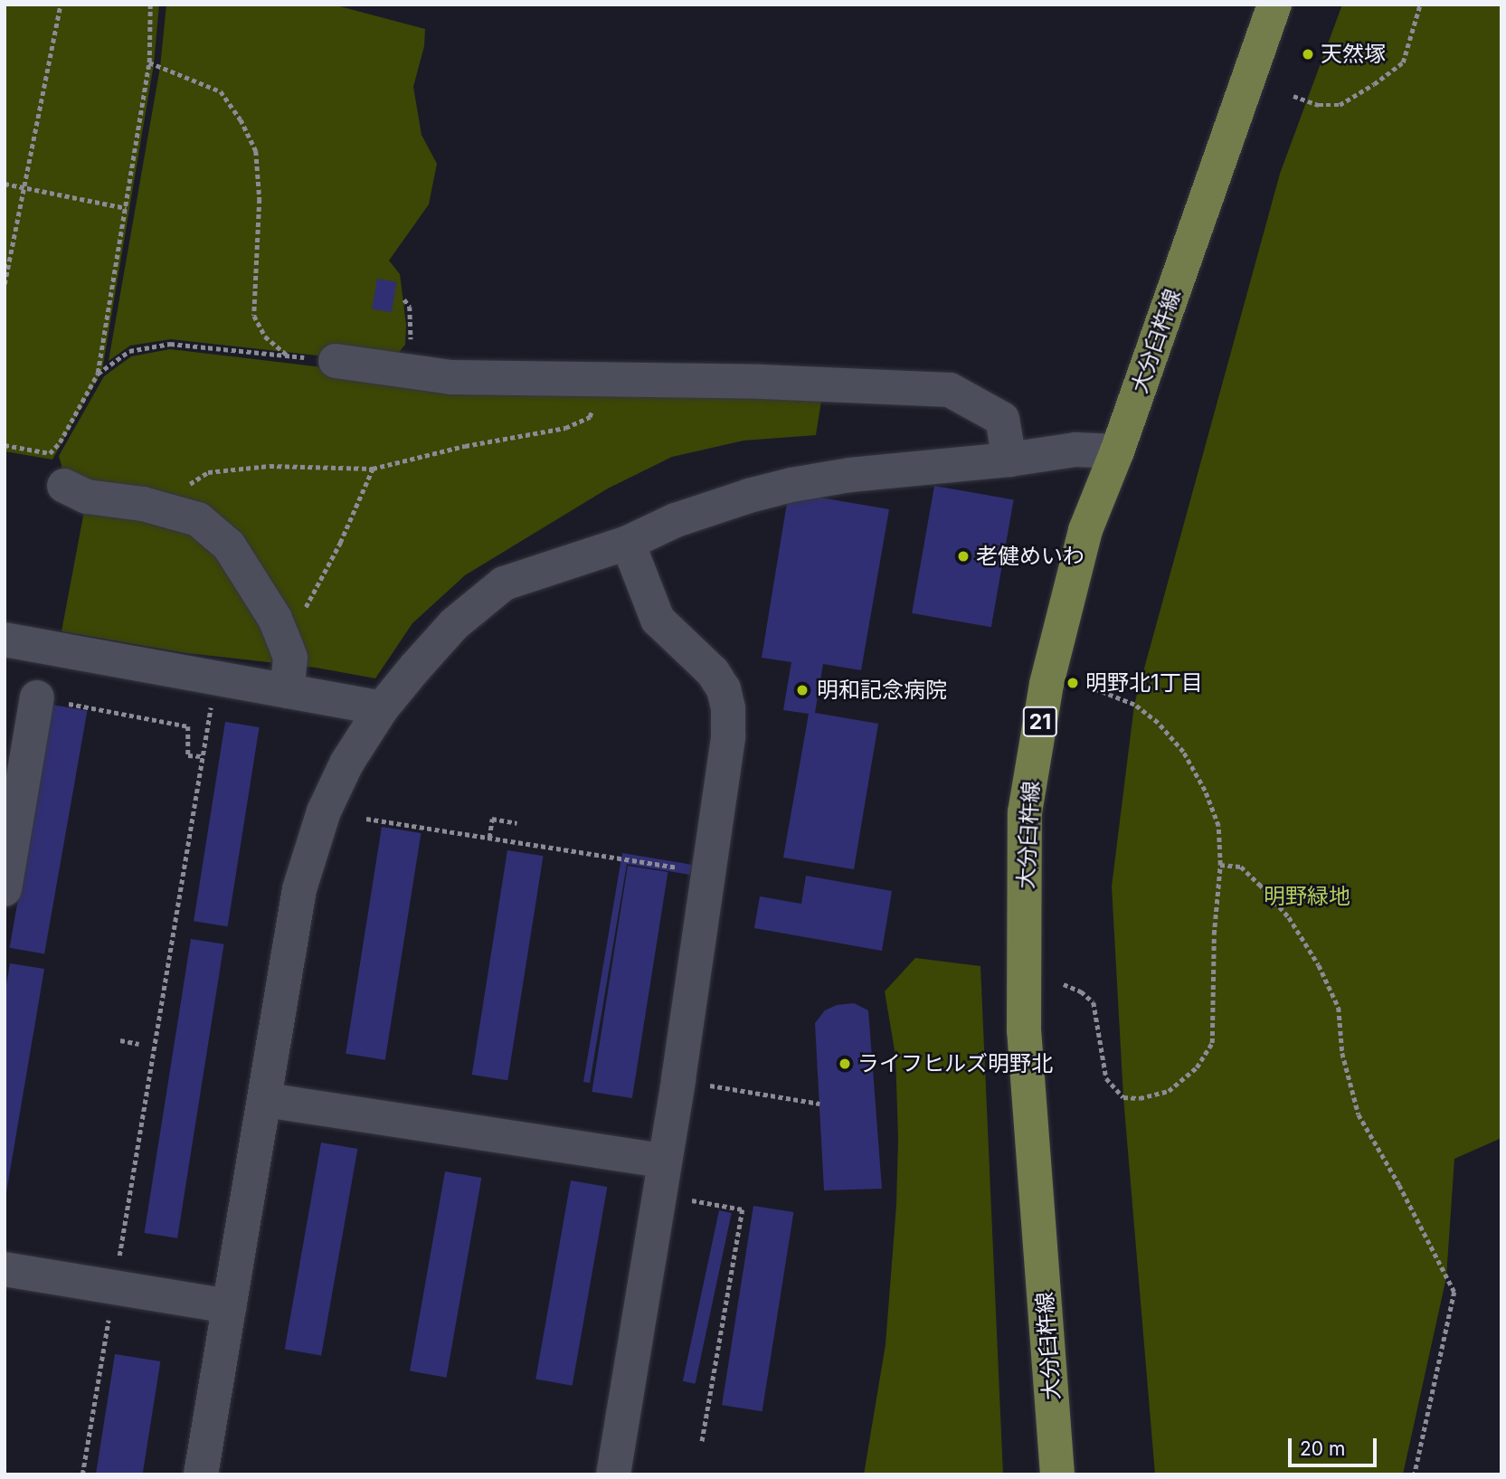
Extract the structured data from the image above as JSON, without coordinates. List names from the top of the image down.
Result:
{
  "streets": {
    "main road": ["大分臼杵線", "21"]
  },
  "parks": ["明野緑地"],
  "places": [
    "天然塚",
    "老健めいわ",
    "明野北1丁目",
    "明和記念病院",
    "ライフヒルズ明野北"
  ],
  "scale_bar": "20 m"
}
